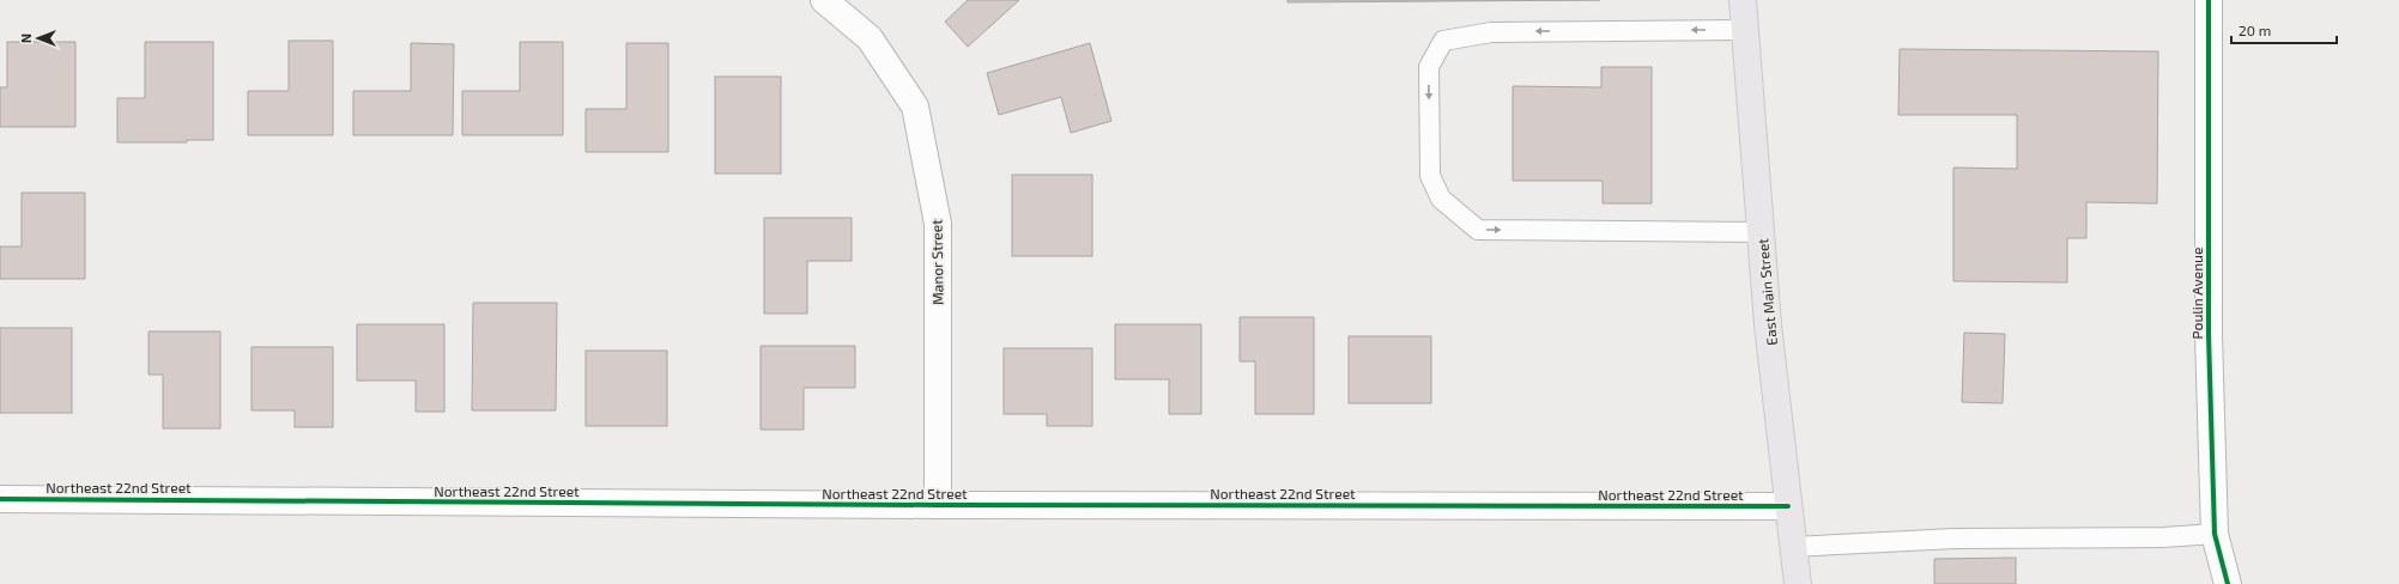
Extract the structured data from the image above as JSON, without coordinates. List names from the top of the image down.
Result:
{
  "streets": {
    "main road": ["East Main Street"],
    "street": ["Manor Street", "Poulin Avenue", "Northeast 22nd Street"]
  },
  "crossings": [
    ["Manor Street", "Northeast 22nd Street"],
    ["East Main Street", "Northeast 22nd Street"]
  ],
  "scale_bar": "20 m",
  "north": "left"
}
